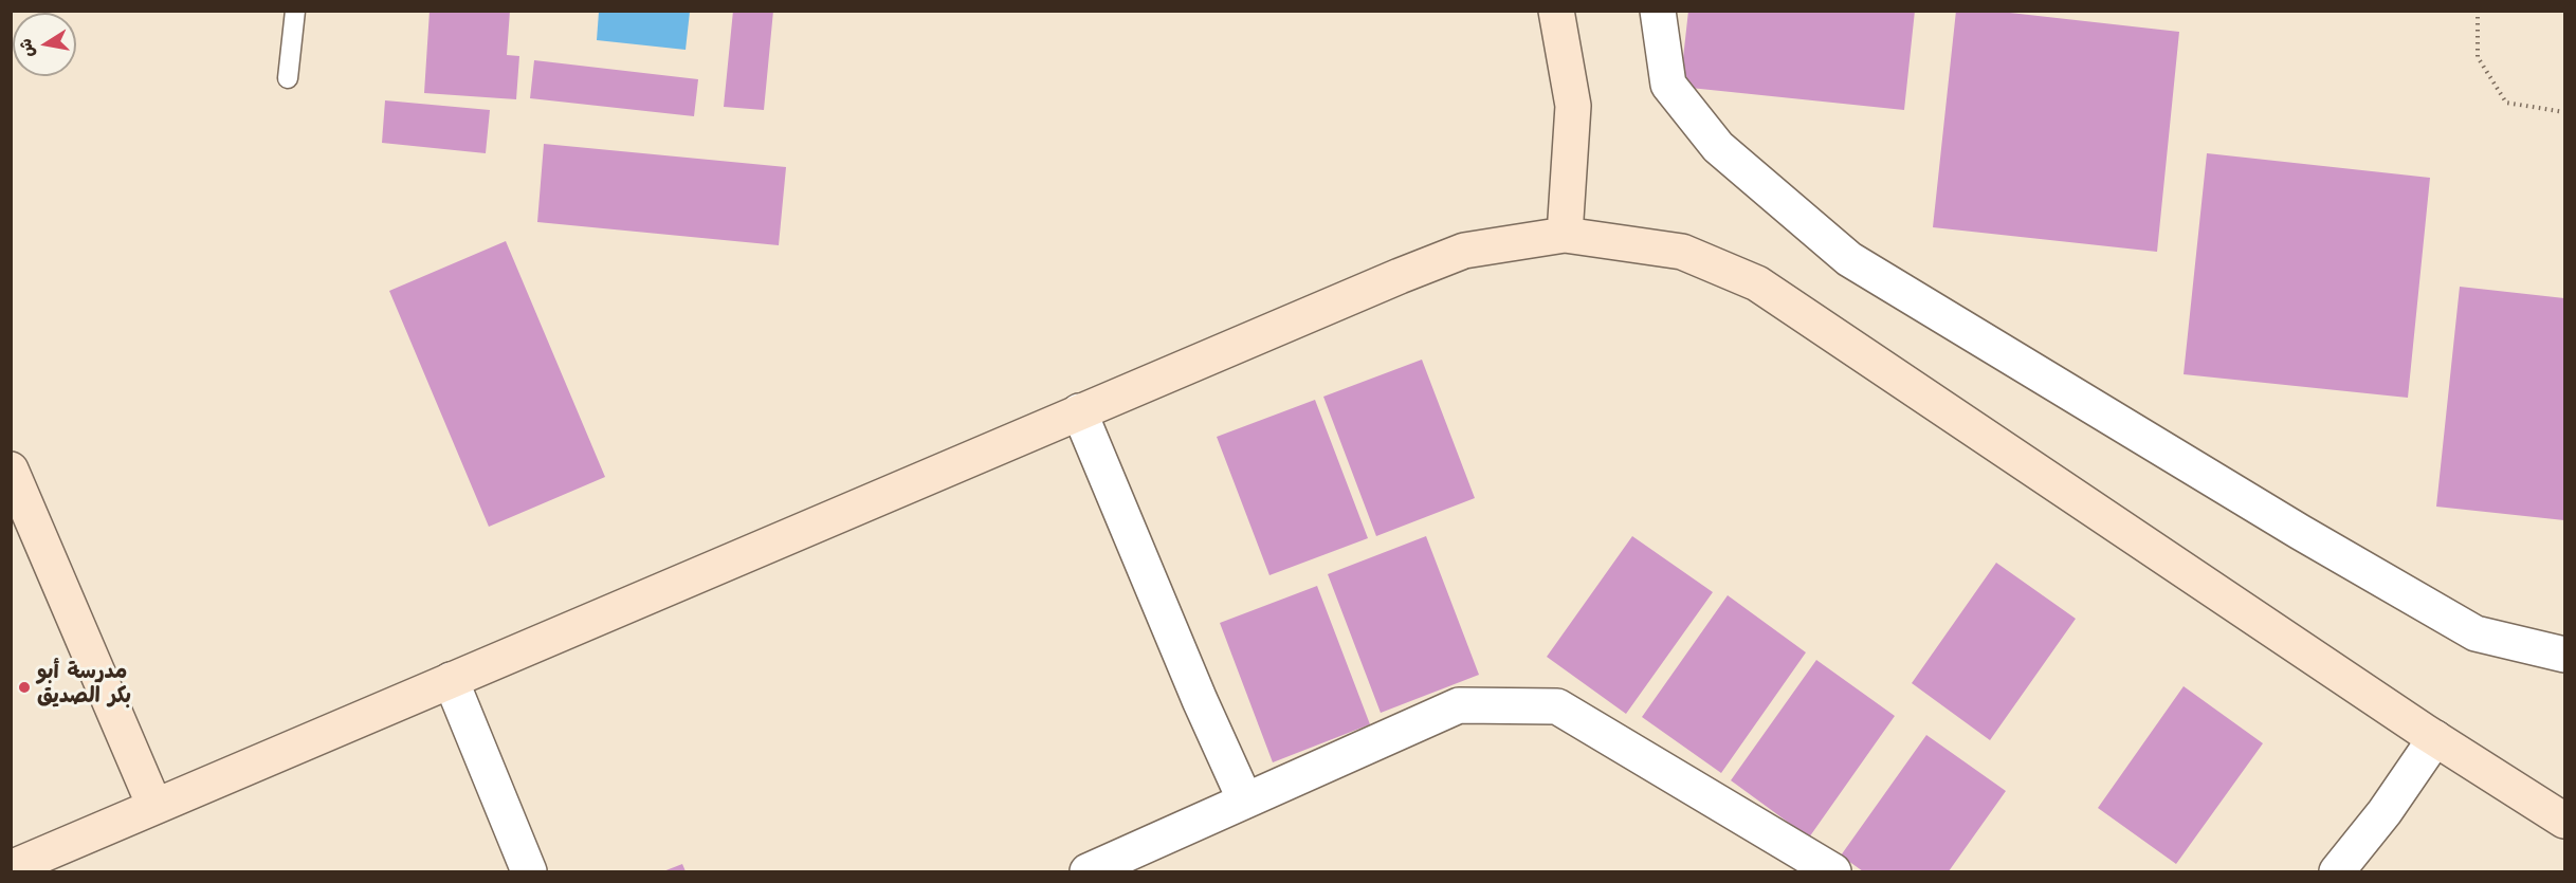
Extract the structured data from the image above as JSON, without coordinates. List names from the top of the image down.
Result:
{
  "places": ["مدرسة أبو بكر الصديق"],
  "north": "left"
}
